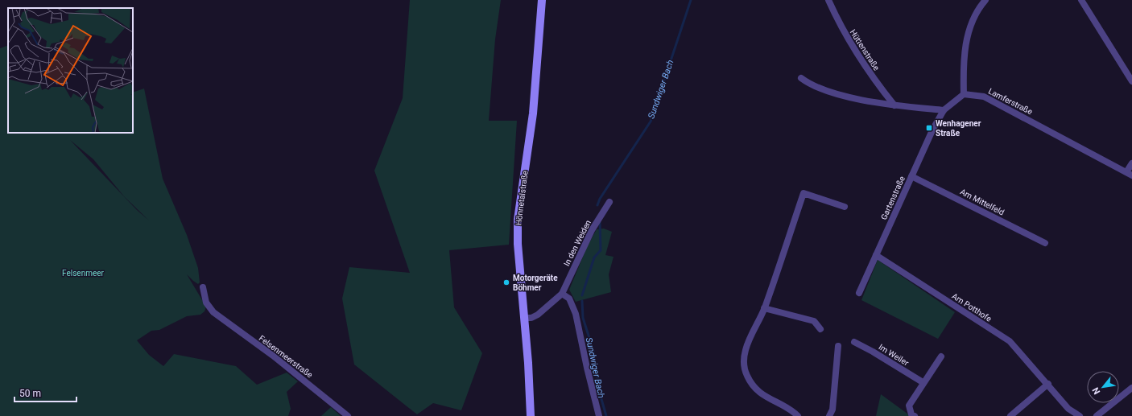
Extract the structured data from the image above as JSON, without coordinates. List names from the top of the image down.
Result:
{
  "streets": {
    "main road": ["Hönnetalstraße"],
    "street": [
      "Hüttenstraße",
      "Lamferstraße",
      "Gartenstraße",
      "Am Mittelfeld",
      "In den Weiden",
      "Am Potthofe",
      "Im Weiler",
      "Felsenmeerstraße"
    ]
  },
  "crossings": [
    ["Hönnetalstraße", "In den Weiden"],
    ["Gartenstraße", "Am Mittelfeld"],
    ["Gartenstraße", "Am Potthofe"]
  ],
  "water": ["Sundwiger Bach"],
  "parks": ["Felsenmeer"],
  "places": {
    "transit": ["Wenhagener Straße"],
    "other": ["Motorgeräte Böhmer"]
  },
  "scale_bar": "50 m",
  "north": "bottom left"
}
